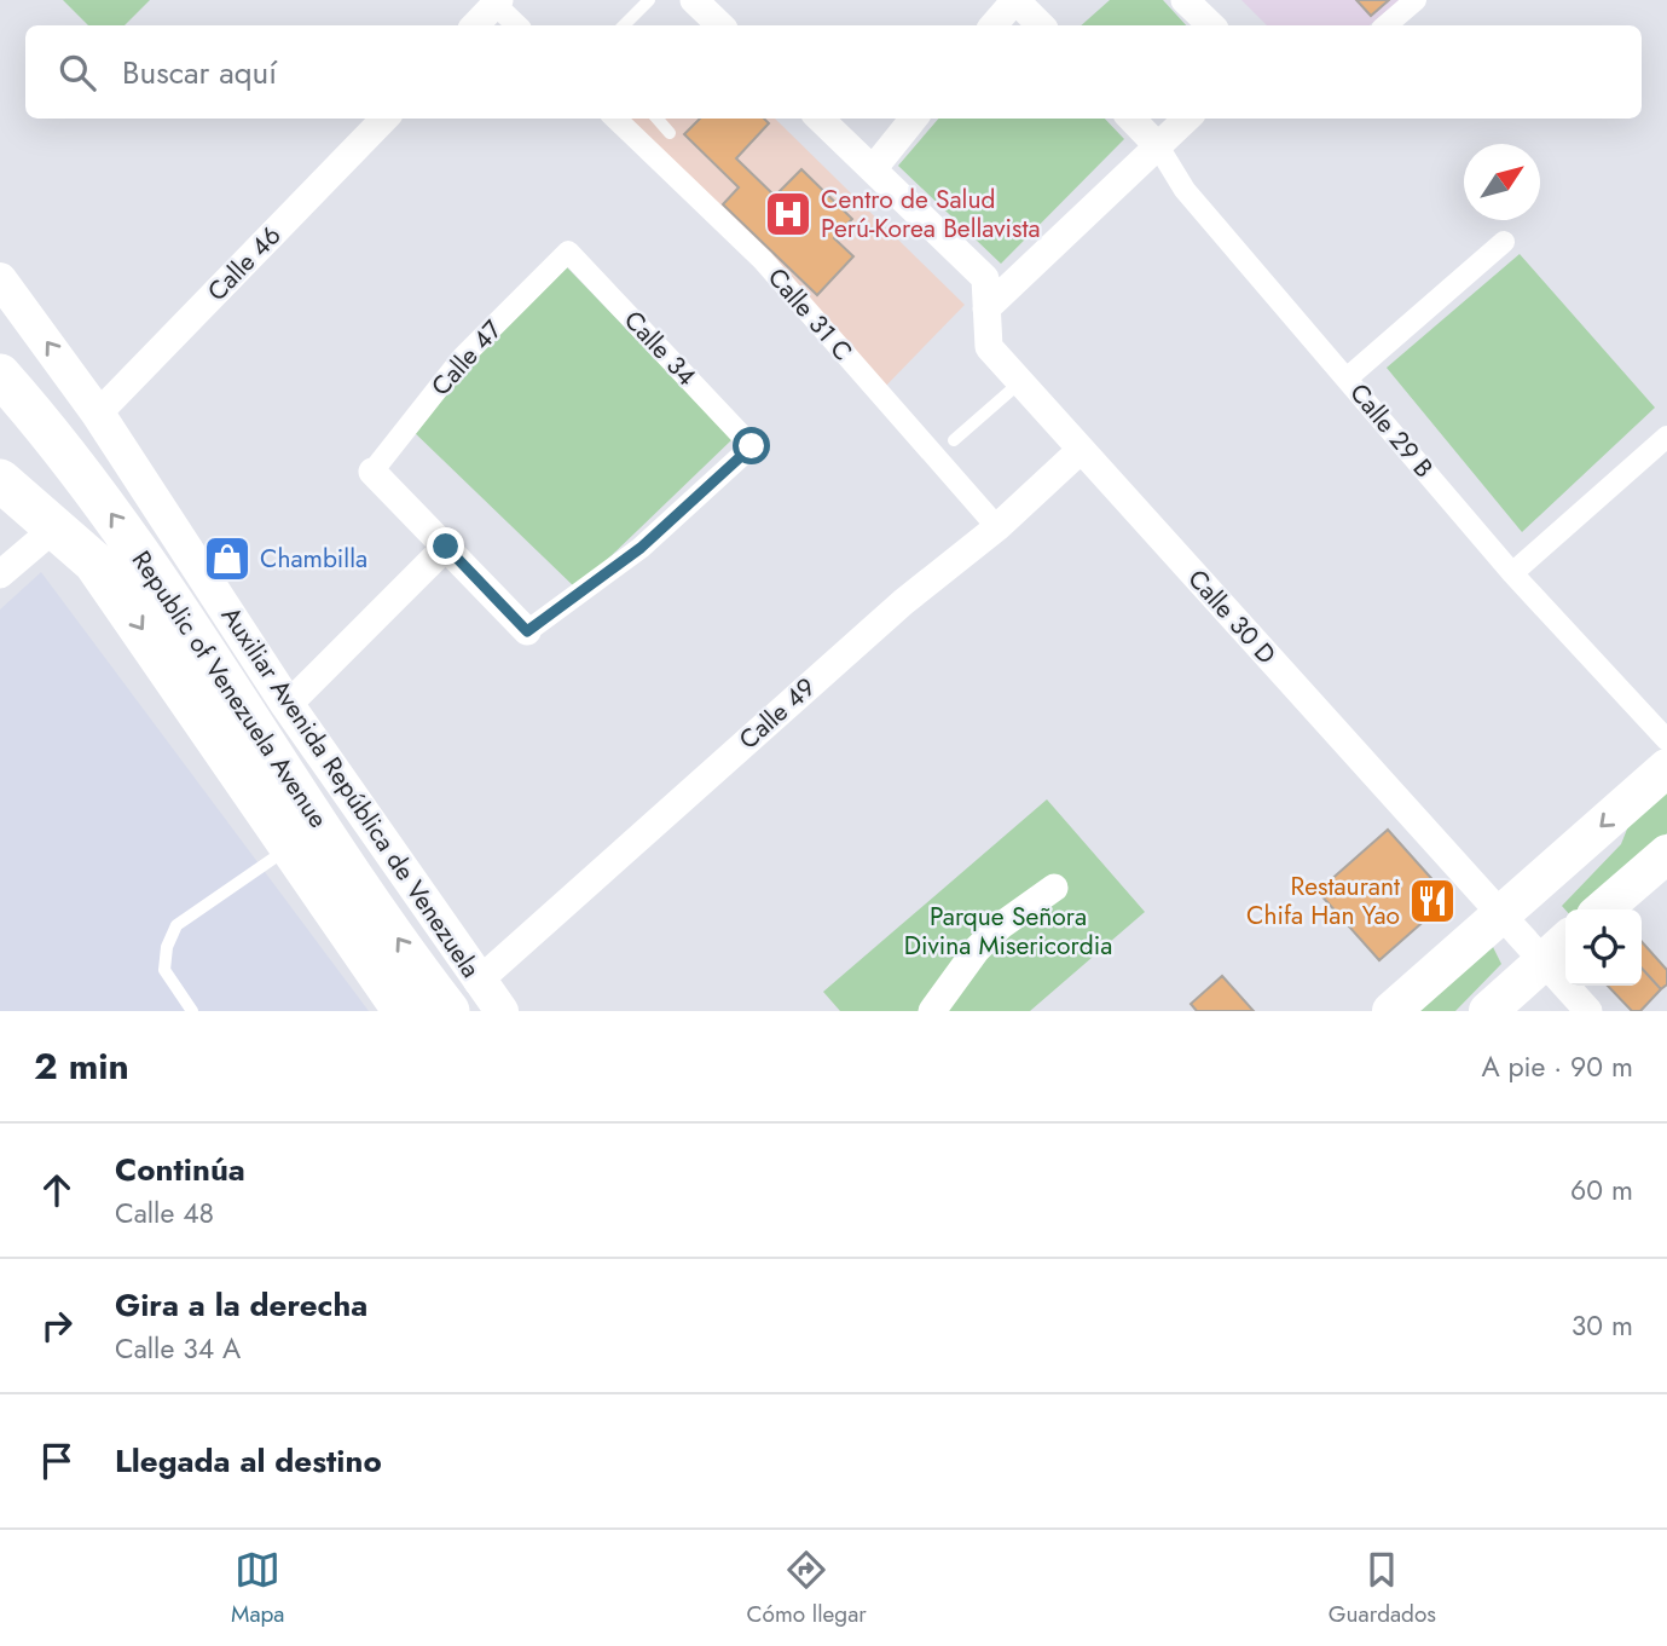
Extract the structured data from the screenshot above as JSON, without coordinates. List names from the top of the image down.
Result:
{
  "streets": {
    "main road": ["Republic of Venezuela Avenue"],
    "street": [
      "Calle 46",
      "Calle 31 C",
      "Calle 34",
      "Calle 47",
      "Calle 29 B",
      "Calle 30 D",
      "Calle 49",
      "Auxiliar Avenida República de Venezuela"
    ]
  },
  "crossings": [
    ["Calle 46", "Auxiliar Avenida República de Venezuela"],
    ["Calle 31 C", "Calle 49"],
    ["Calle 34", "Calle 47"],
    ["Calle 30 D", "Calle 49"],
    ["Republic of Venezuela Avenue", "Calle 49"],
    ["Republic of Venezuela Avenue", "Auxiliar Avenida República de Venezuela"],
    ["Calle 49", "Auxiliar Avenida República de Venezuela"]
  ],
  "parks": ["Parque Señora Divina Misericordia"],
  "places": {
    "hospital": ["Centro de Salud Perú-Korea Bellavista"],
    "shop": ["Chambilla"],
    "restaurant": ["Restaurant Chifa Han Yao"]
  },
  "north": "top right",
  "page": {
    "search": "Buscar aquí",
    "heading": ["2 min", "A pie · 90 m"],
    "list": [
      ["Continúa", "Calle 48", "60 m"],
      ["Gira a la derecha", "Calle 34 A", "30 m"],
      "Llegada al destino"
    ],
    "nav": ["Mapa", "Cómo llegar", "Guardados"]
  }
}
